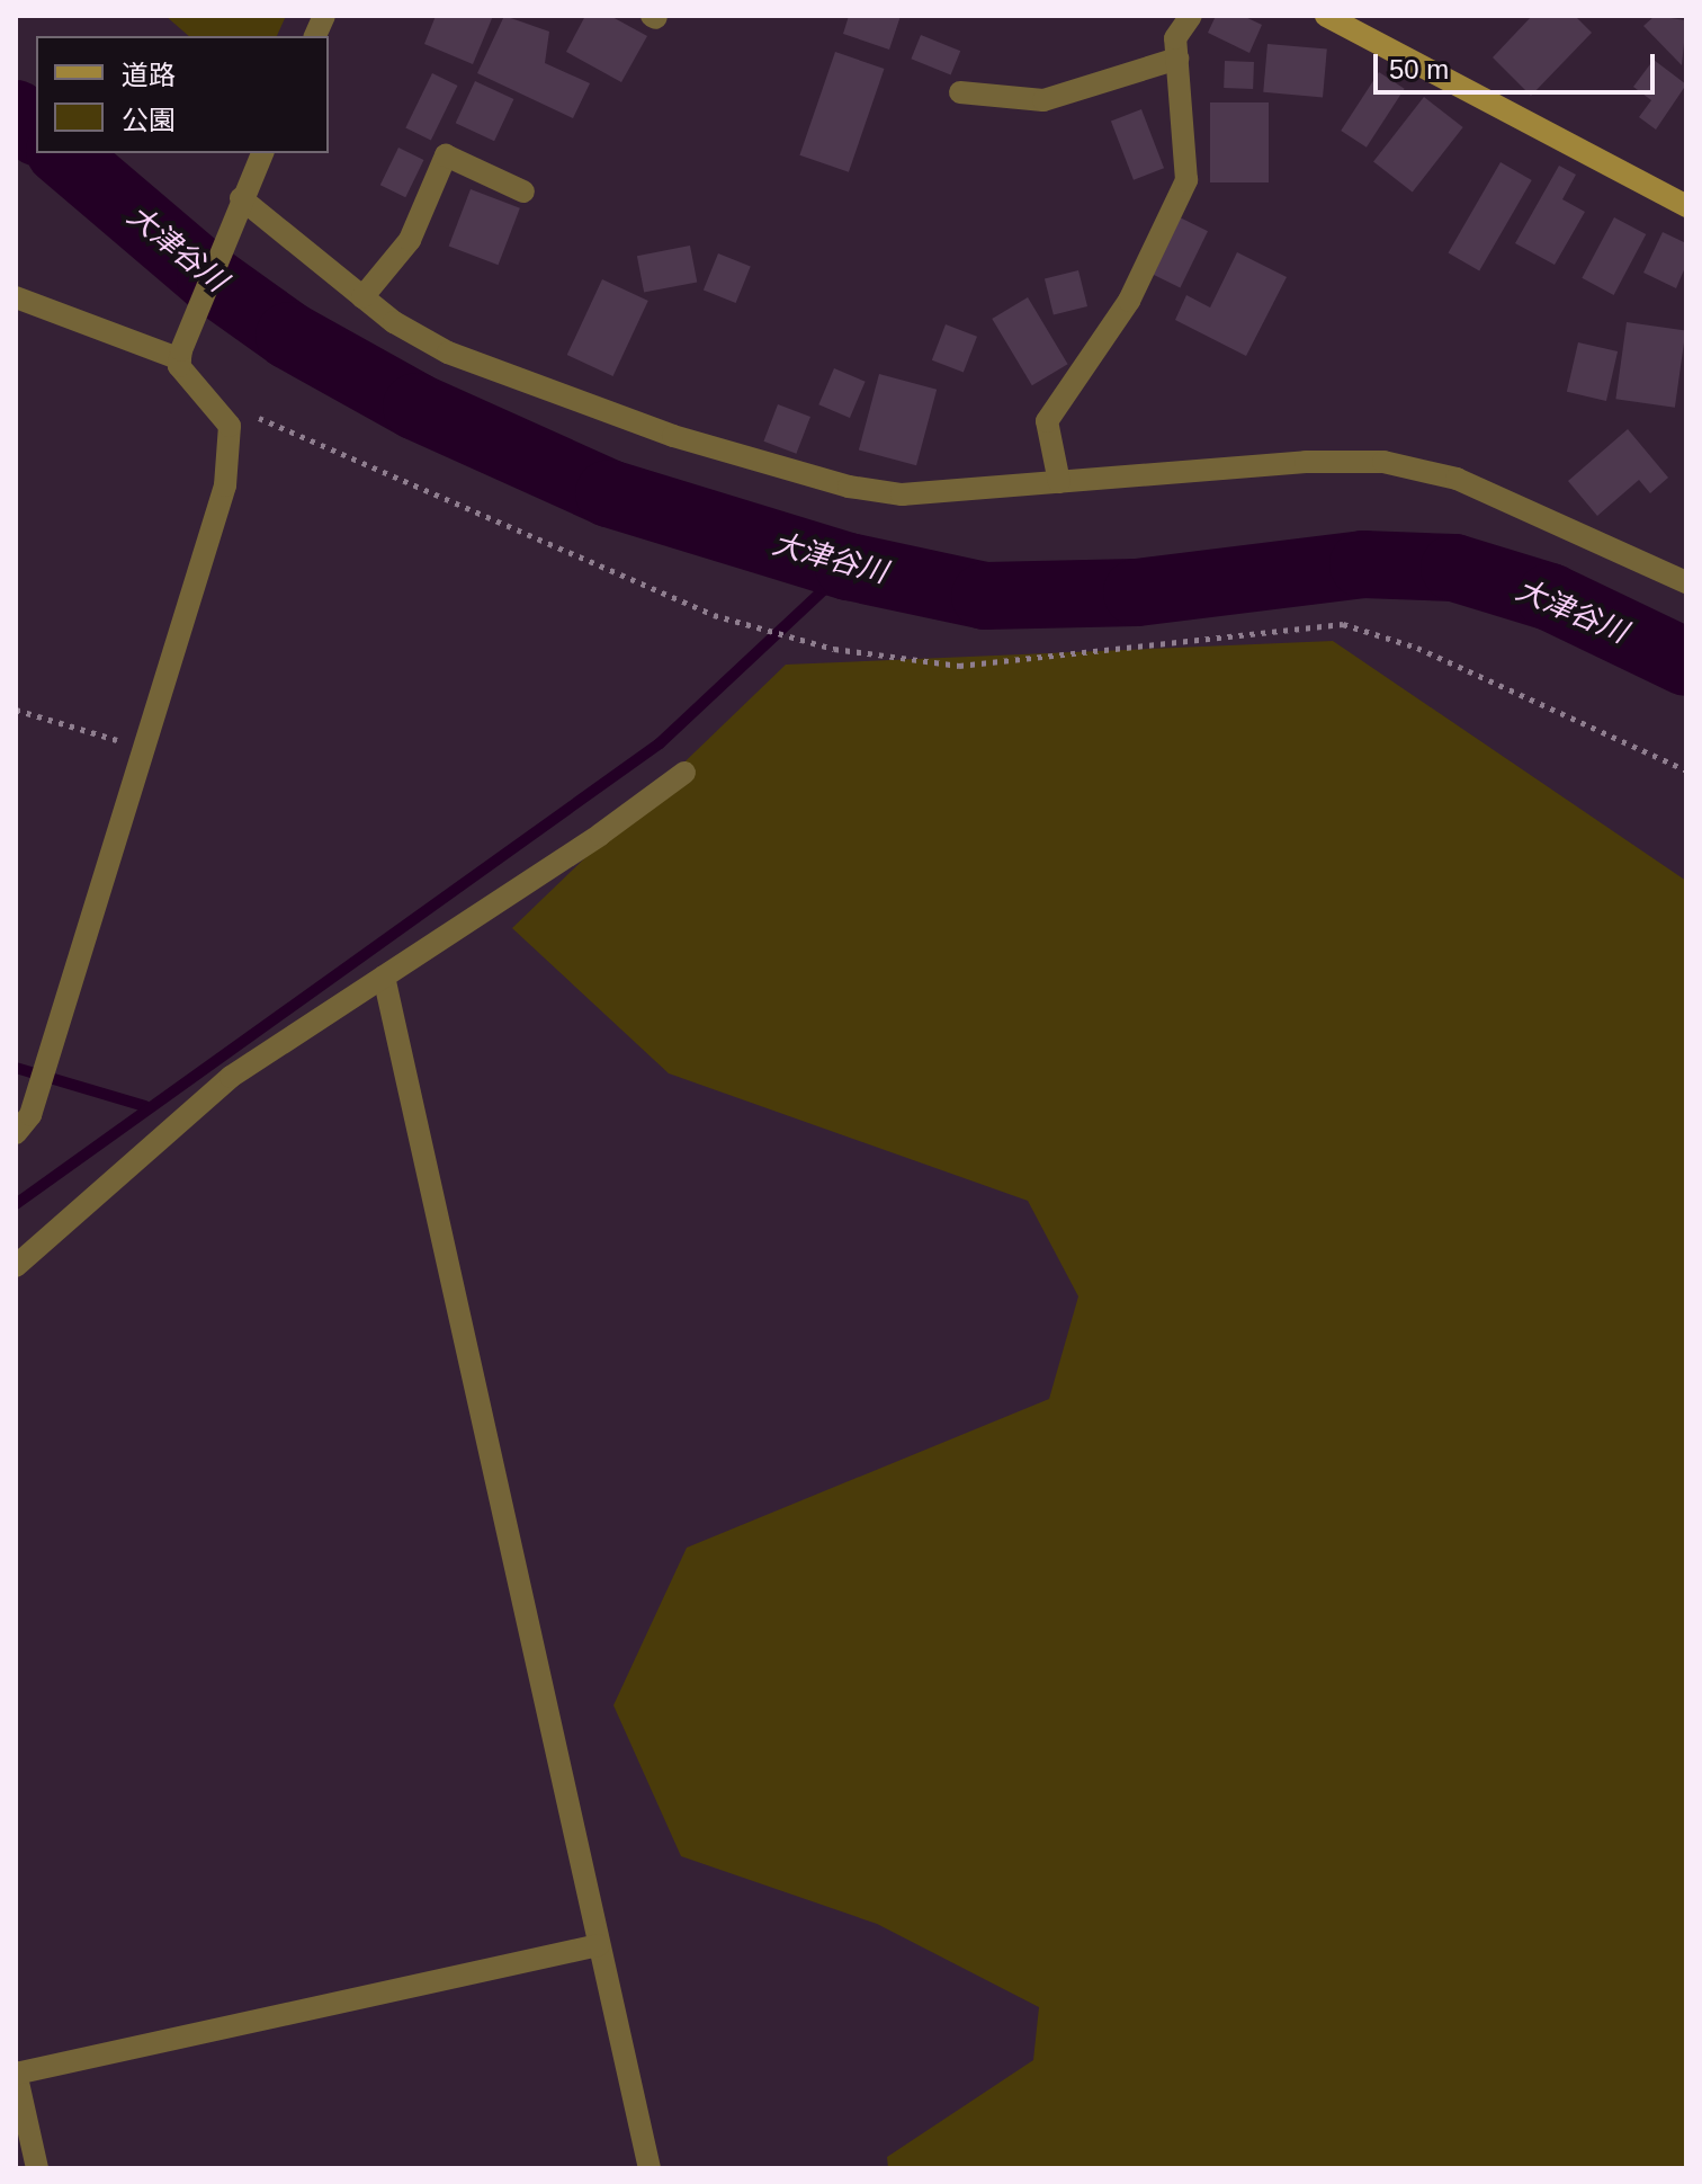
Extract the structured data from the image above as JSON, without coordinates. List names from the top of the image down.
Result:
{
  "water": ["大津谷川"],
  "legend": ["道路", "公園"],
  "scale_bar": "50 m"
}
